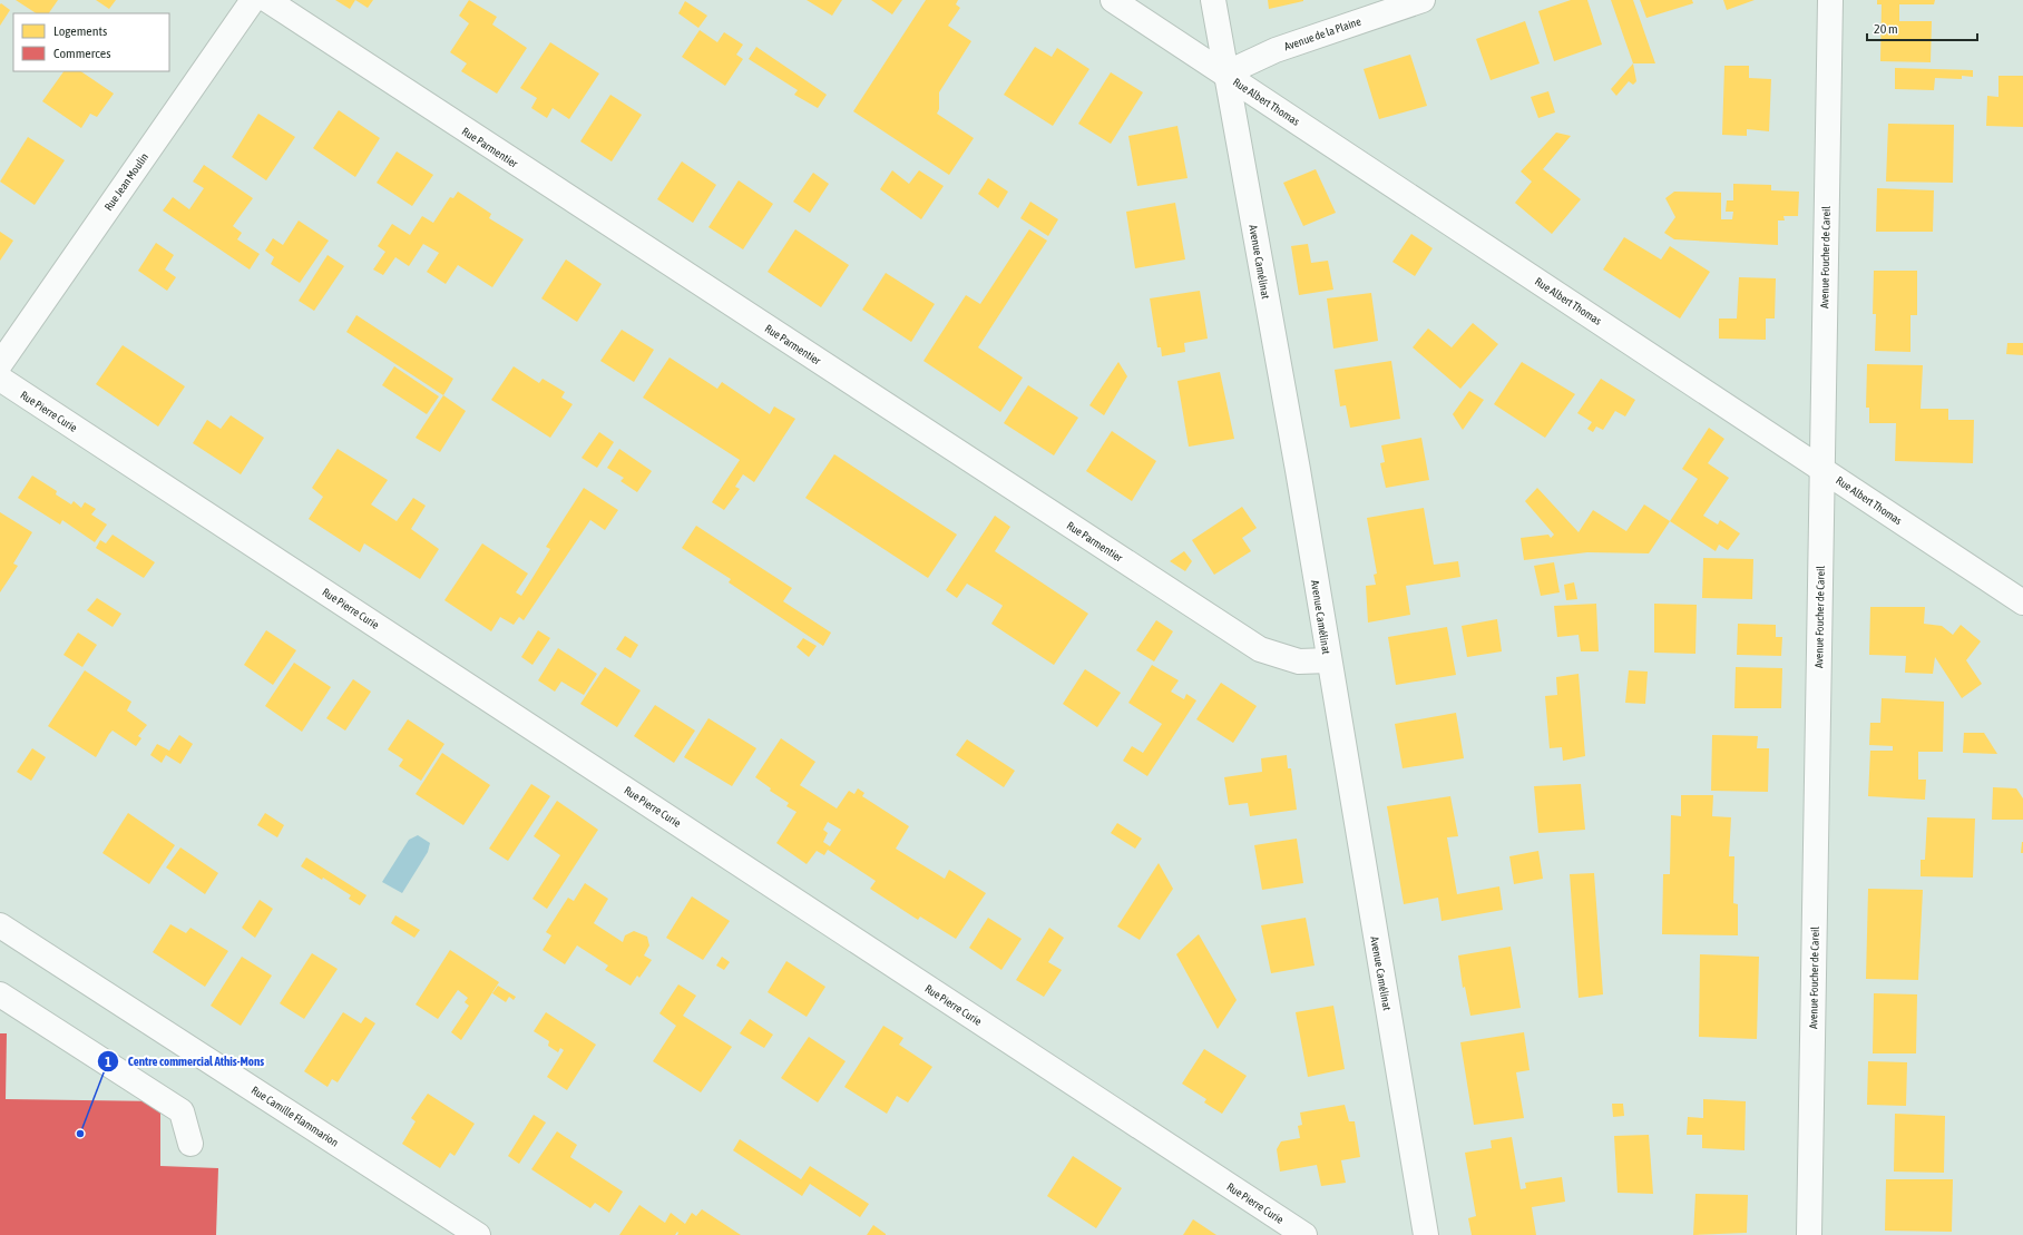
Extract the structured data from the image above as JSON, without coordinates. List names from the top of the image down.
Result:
{
  "streets": {
    "street": [
      "Avenue de la Plaine",
      "Rue Albert Thomas",
      "Rue Parmentier",
      "Rue Jean Moulin",
      "Avenue Foucher de Careil",
      "Avenue Camélinat",
      "Rue Pierre Curie",
      "Rue Camille Flammarion"
    ]
  },
  "crossings": [
    ["Avenue de la Plaine", "Rue Albert Thomas"],
    ["Avenue de la Plaine", "Avenue Camélinat"],
    ["Rue Albert Thomas", "Avenue Foucher de Careil"],
    ["Rue Albert Thomas", "Avenue Camélinat"],
    ["Rue Parmentier", "Avenue Camélinat"]
  ],
  "places": ["Centre commercial Athis-Mons"],
  "legend": ["Logements", "Commerces"],
  "scale_bar": "20 m"
}
